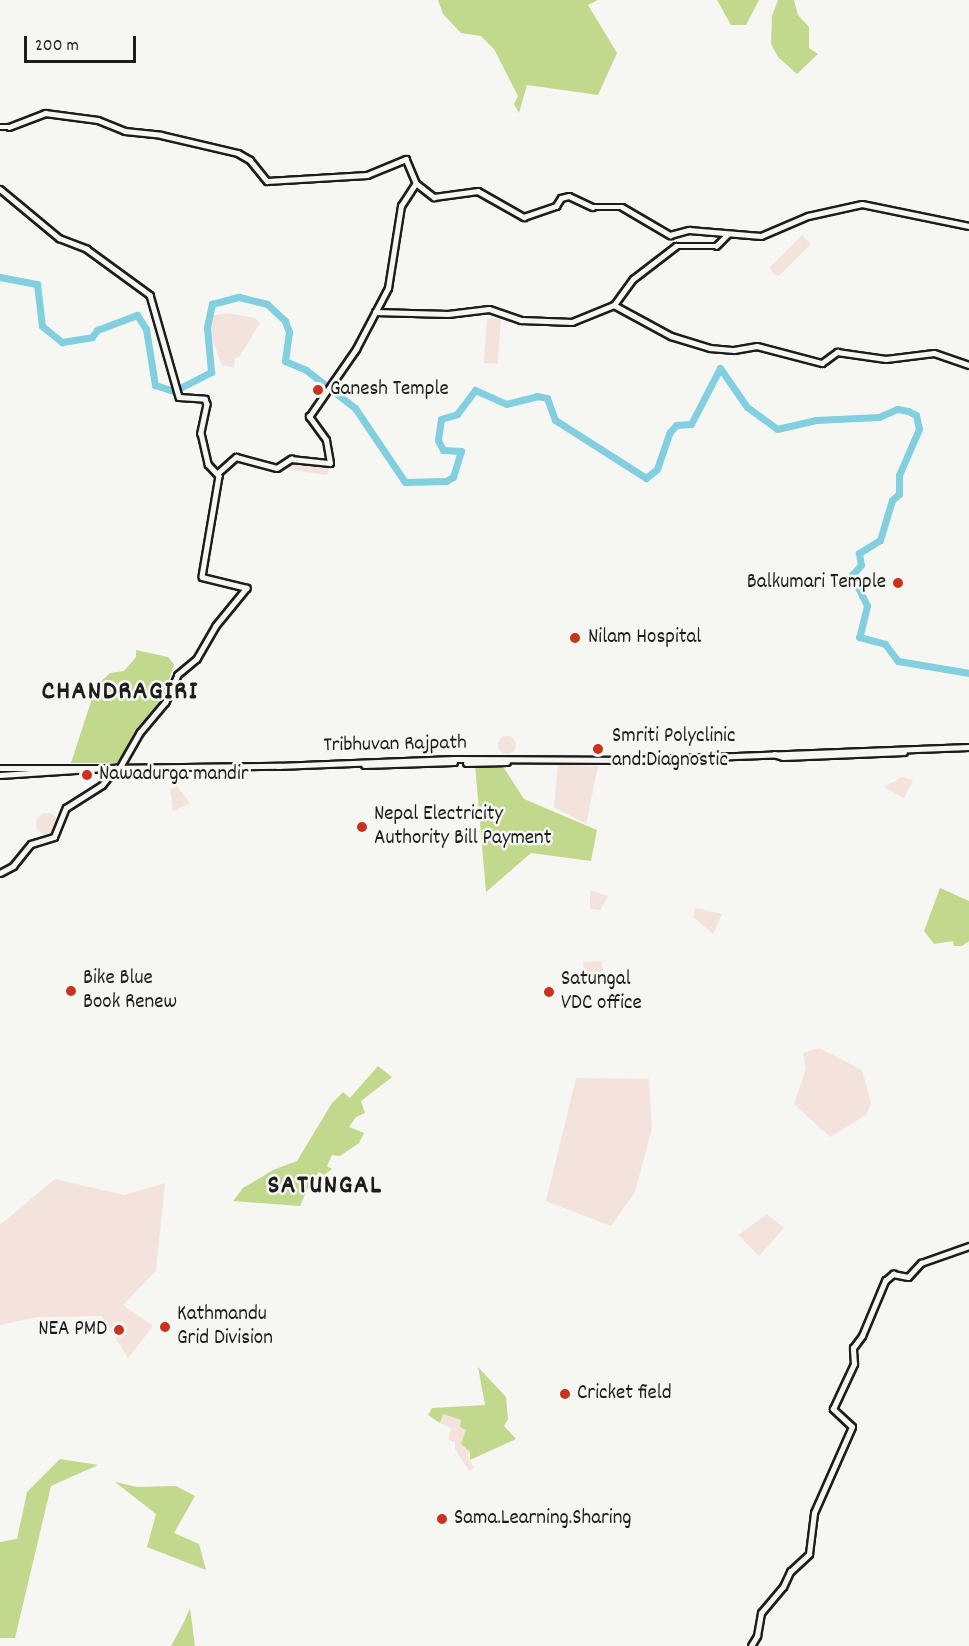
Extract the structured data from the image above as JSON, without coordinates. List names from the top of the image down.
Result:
{
  "streets": {
    "highway": ["Tribhuvan Rajpath"]
  },
  "districts": ["CHANDRAGIRI", "SATUNGAL"],
  "places": [
    "Ganesh Temple",
    "Balkumari Temple",
    "Nilam Hospital",
    "Smriti Polyclinic and Diagnostic",
    "Nawadurga mandir",
    "Nepal Electricity Authority Bill Payment",
    "Bike Blue Book Renew",
    "Satungal VDC office",
    "Kathmandu Grid Division",
    "NEA PMD",
    "Cricket field",
    "Sama.Learning.Sharing"
  ],
  "scale_bar": "200 m"
}
